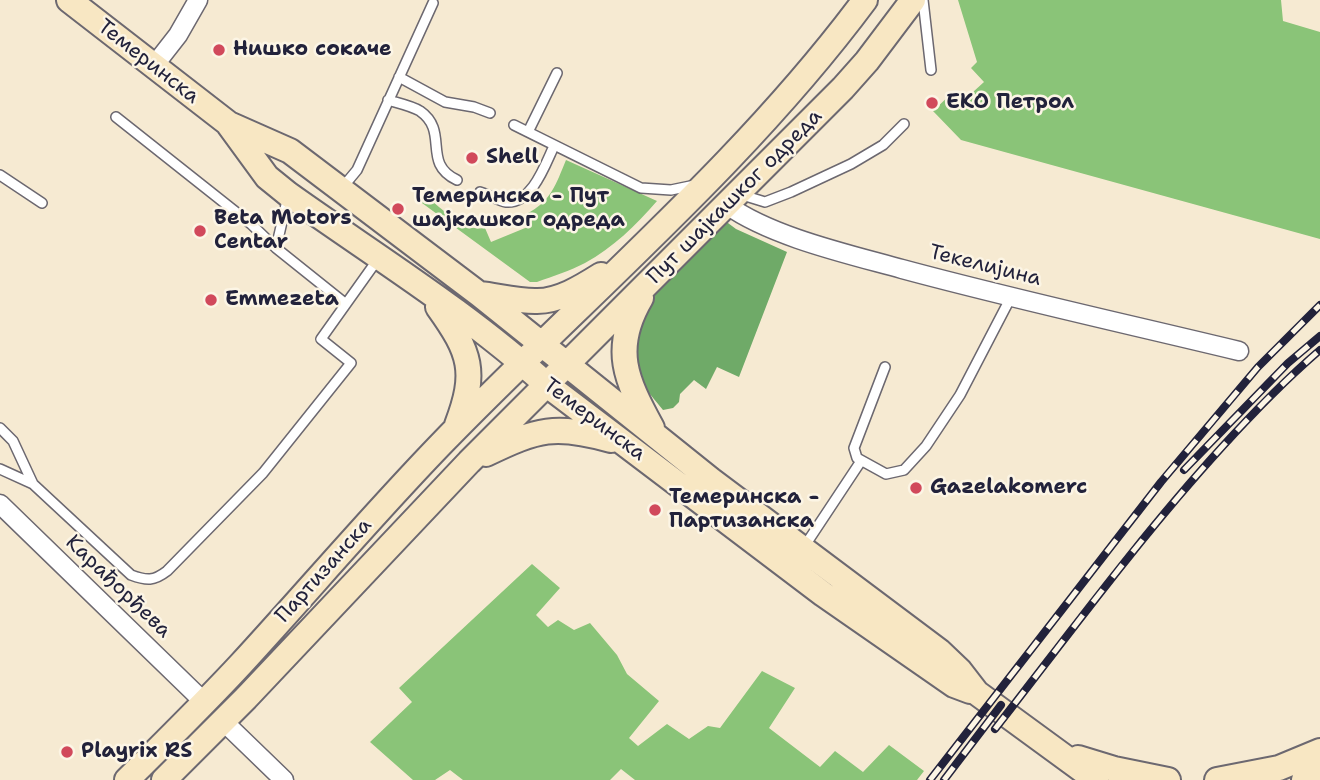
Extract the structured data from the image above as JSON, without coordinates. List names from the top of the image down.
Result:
{
  "streets": {
    "main road": ["Темеринска", "Пут шајкашког одреда", "Партизанска"],
    "street": ["Текелијина", "Карађорђева"]
  },
  "crossings": [
    ["Темеринска", "Пут шајкашког одреда"],
    ["Темеринска", "Партизанска"],
    ["Пут шајкашког одреда", "Текелијина"],
    ["Пут шајкашког одреда", "Партизанска"],
    ["Партизанска", "Карађорђева"]
  ],
  "places": [
    "Нишко сокаче",
    "ЕКО Петрол",
    "Shell",
    "Темеринска - Пут шајкашког одреда",
    "Beta Motors Centar",
    "Emmezeta",
    "Gazelakomerc",
    "Темеринска - Партизанска",
    "Playrix RS"
  ]
}
